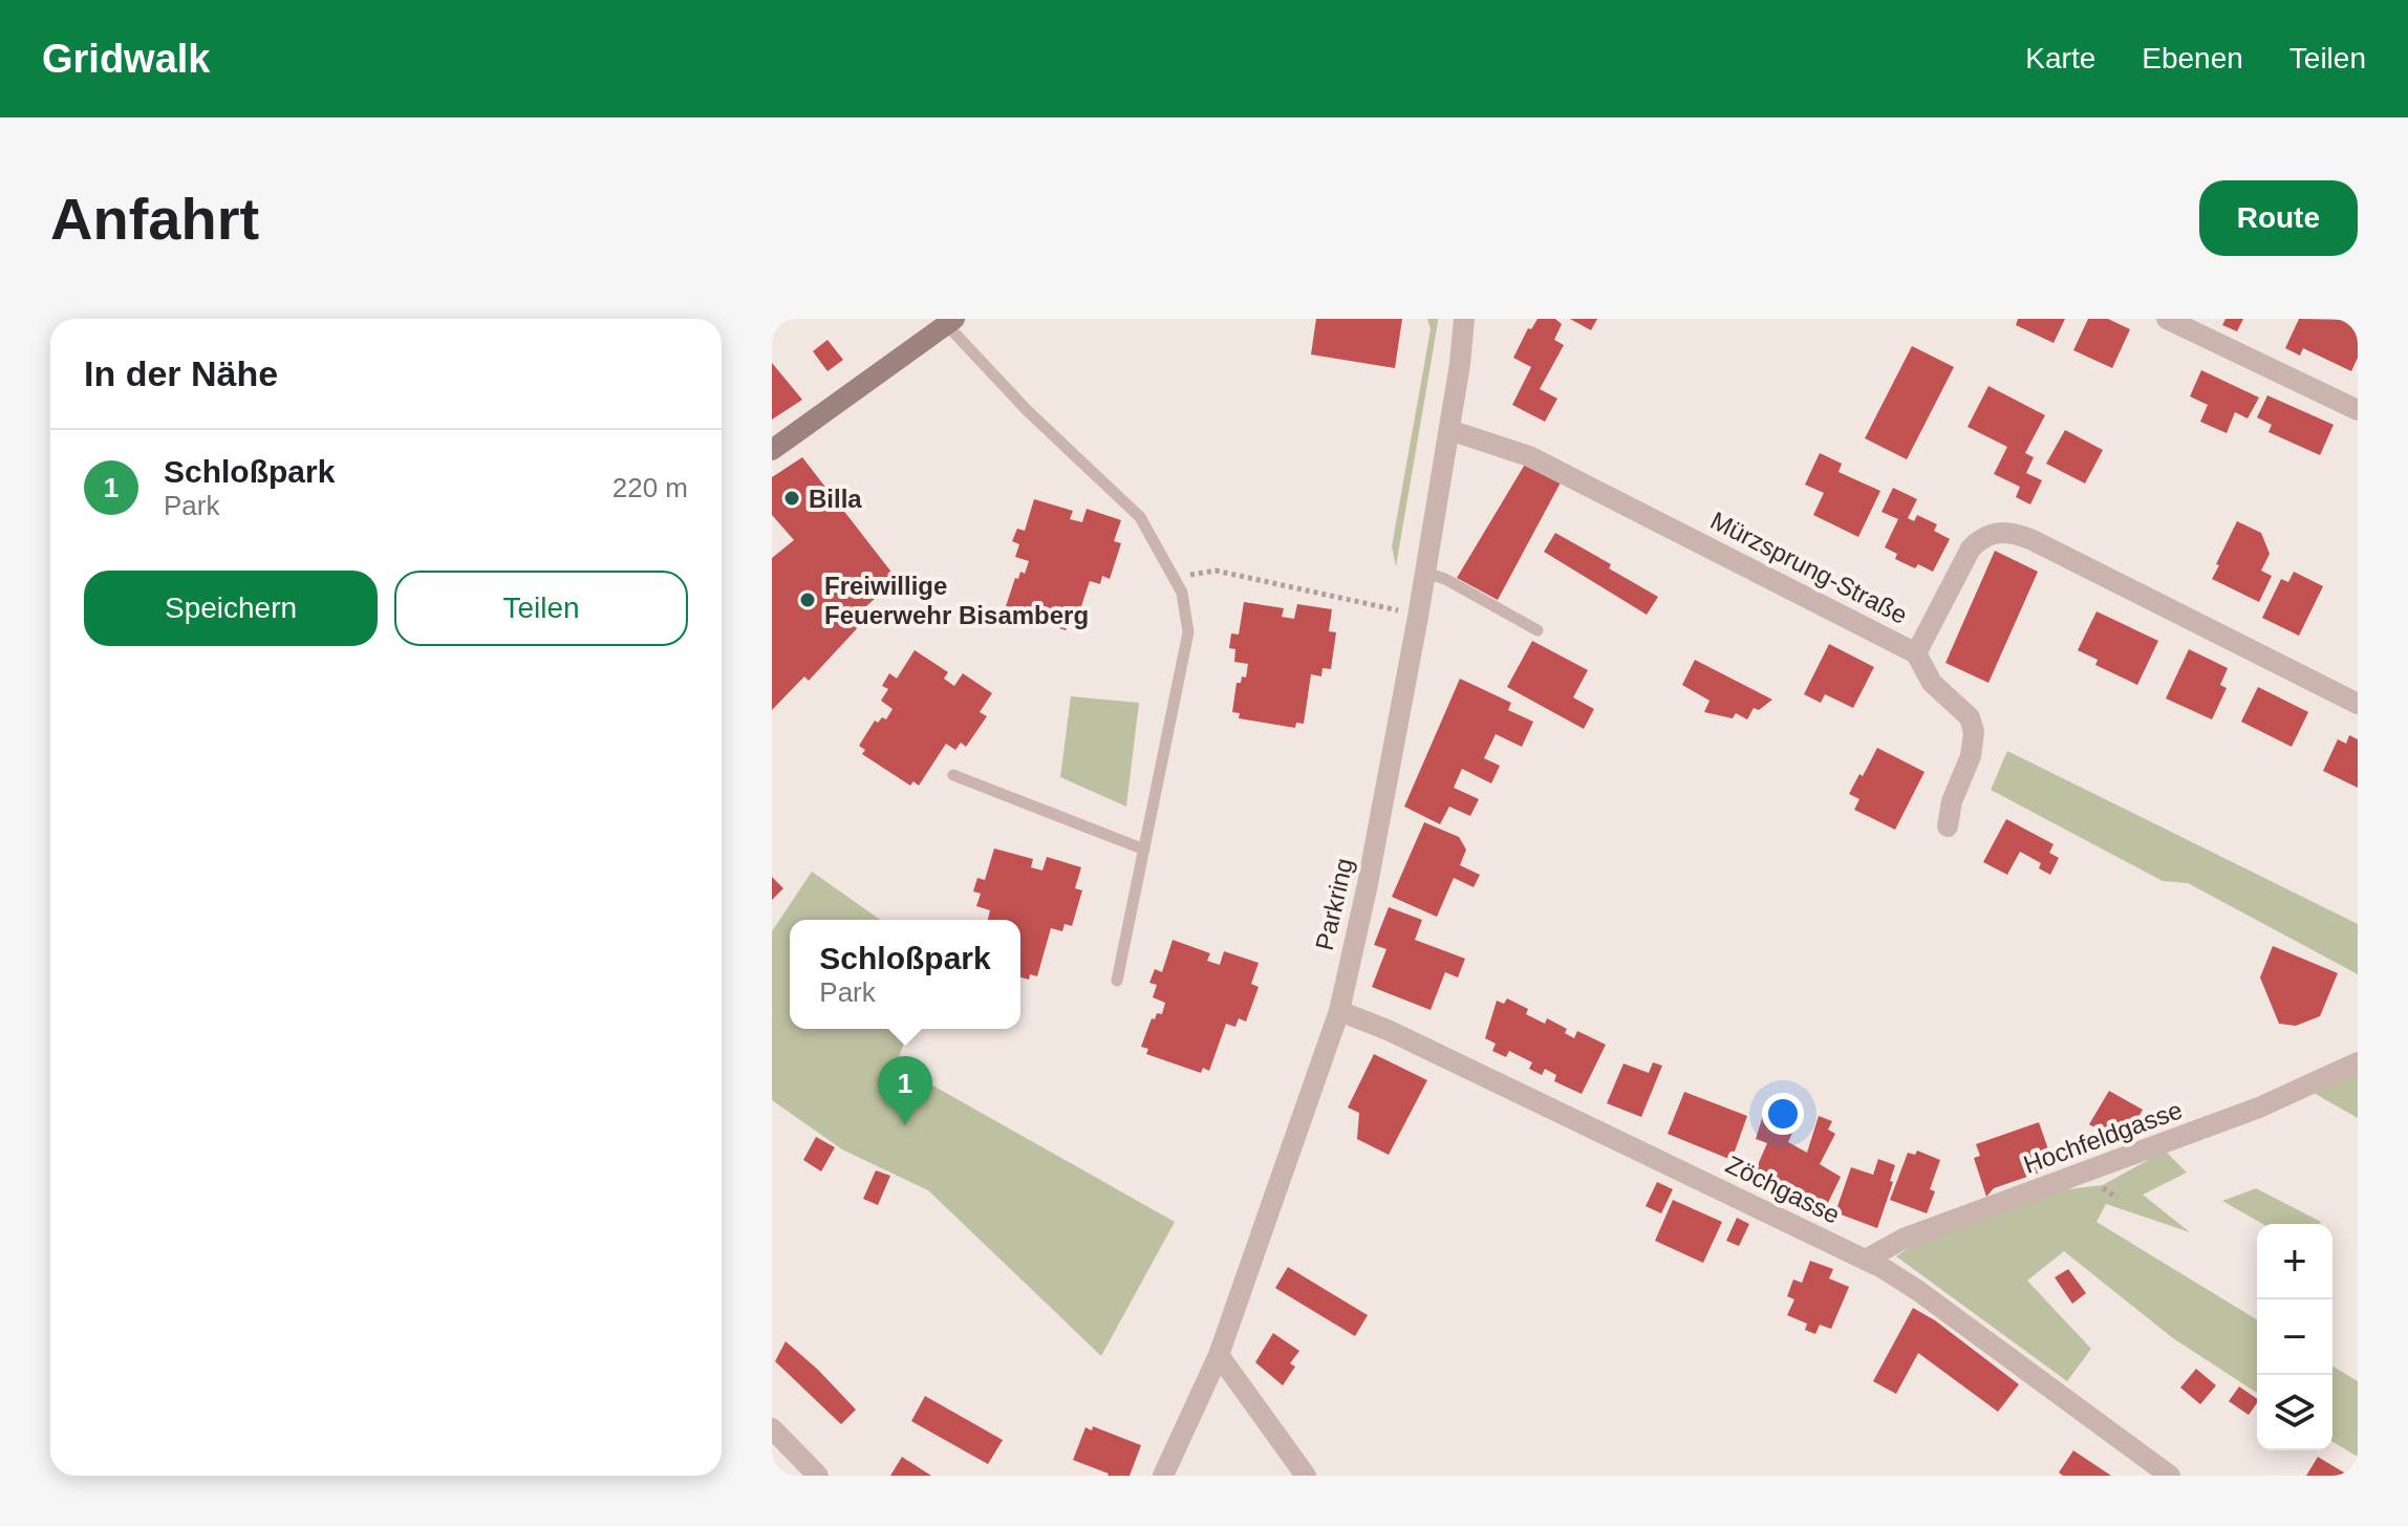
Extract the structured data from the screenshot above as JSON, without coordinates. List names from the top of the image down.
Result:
{
  "streets": {
    "street": [
      "Mürzsprung-Straße",
      "Parkring",
      "Hochfeldgasse",
      "Zöchgasse"
    ]
  },
  "crossings": [
    ["Mürzsprung-Straße", "Parkring"],
    ["Parkring", "Zöchgasse"],
    ["Hochfeldgasse", "Zöchgasse"]
  ],
  "places": ["Billa", "Freiwillige Feuerwehr Bisamberg"],
  "page": {
    "header": "Gridwalk",
    "nav": ["Karte", "Ebenen", "Teilen"],
    "buttons": [
      "Route",
      ["Speichern", "Teilen"]
    ],
    "title": "Anfahrt",
    "heading": "In der Nähe",
    "list": [
      {
        "mark": "1",
        "name": "Schloßpark",
        "note": "Park",
        "value": "220 m"
      }
    ],
    "popup": ["Schloßpark", "Park"],
    "pins": "1",
    "map_buttons": ["+", "−"]
  }
}
